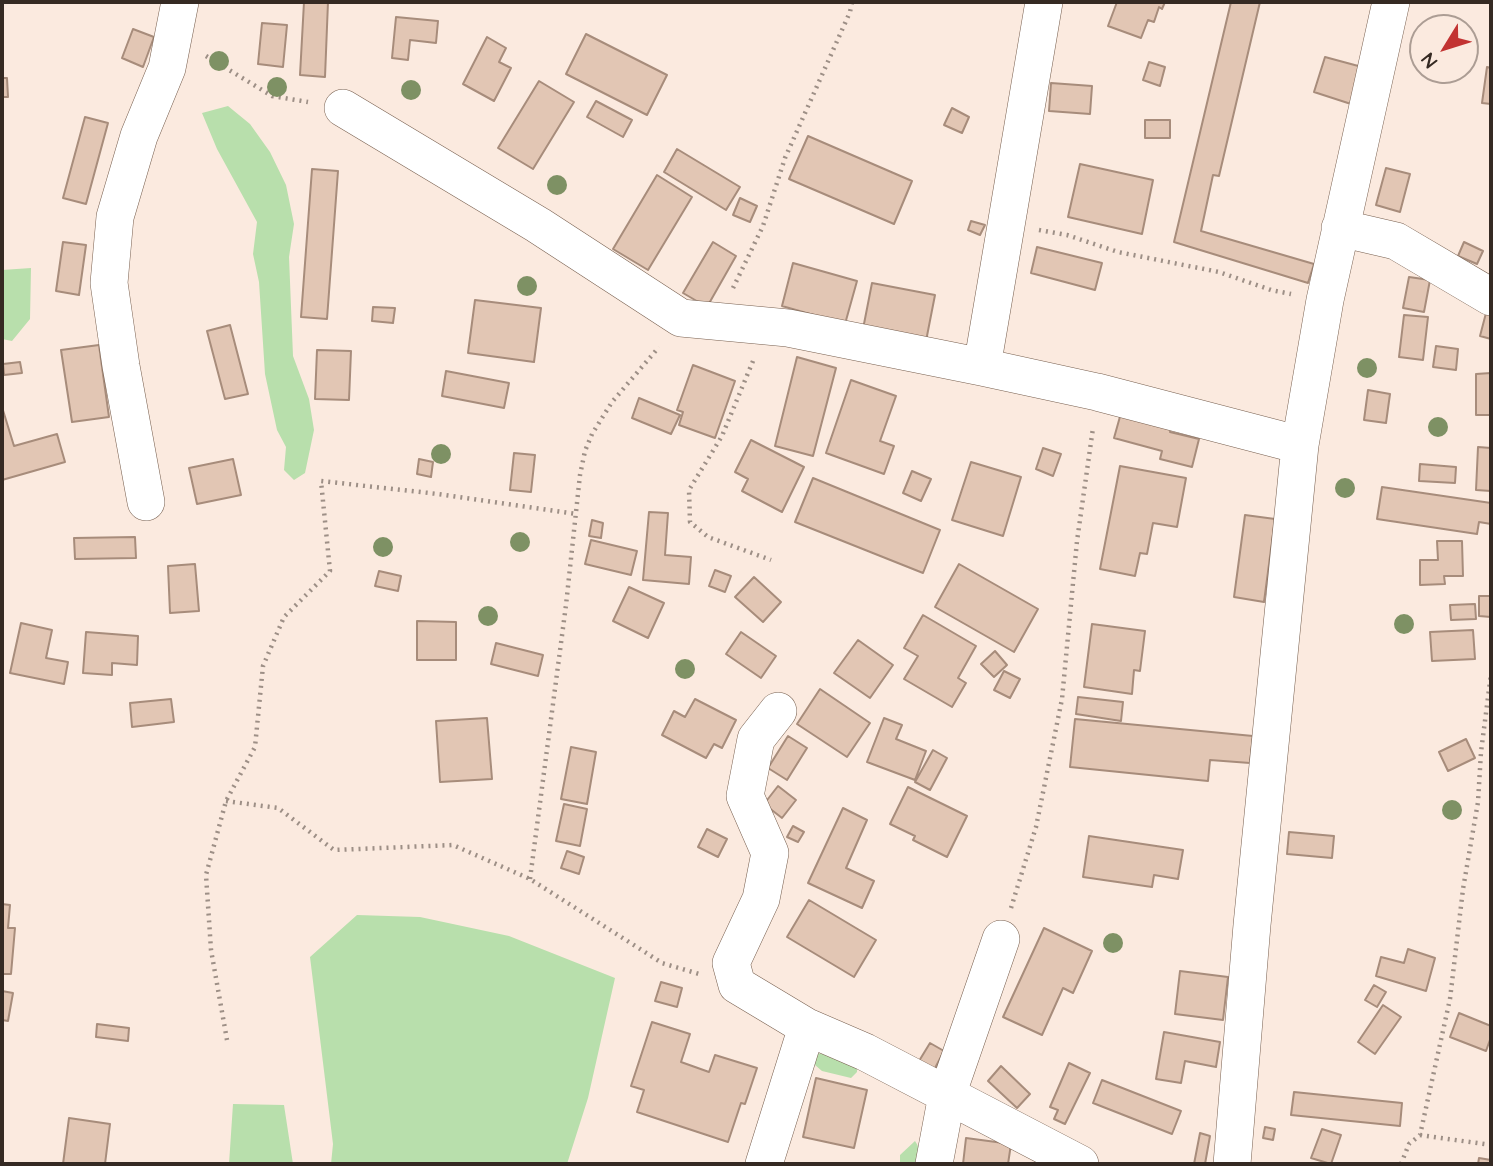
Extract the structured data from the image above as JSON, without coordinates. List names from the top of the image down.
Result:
{
  "north": "bottom left"
}
